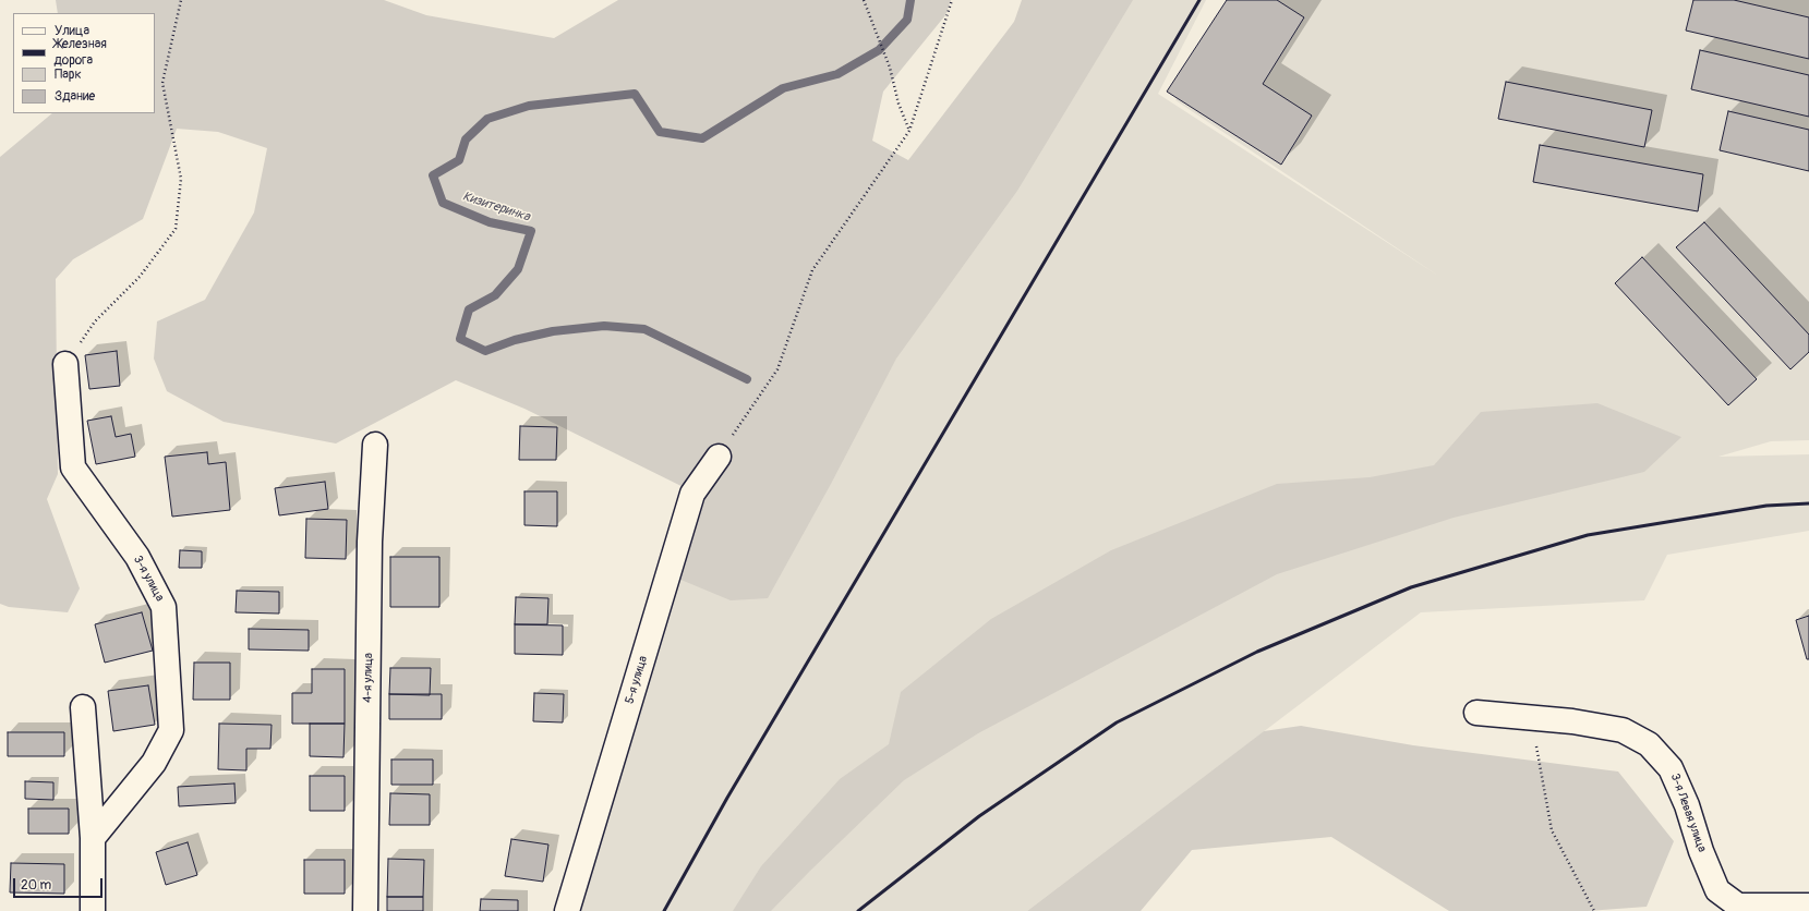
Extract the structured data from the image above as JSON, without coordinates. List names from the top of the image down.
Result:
{
  "streets": {
    "street": [
      "3-я улица",
      "4-я улица",
      "5-я улица",
      "3-я Левая улица"
    ]
  },
  "water": ["Кизитеринка"],
  "legend": [
    "Улица",
    "Железная дорога",
    "Парк",
    "Здание"
  ],
  "scale_bar": "20 m"
}
